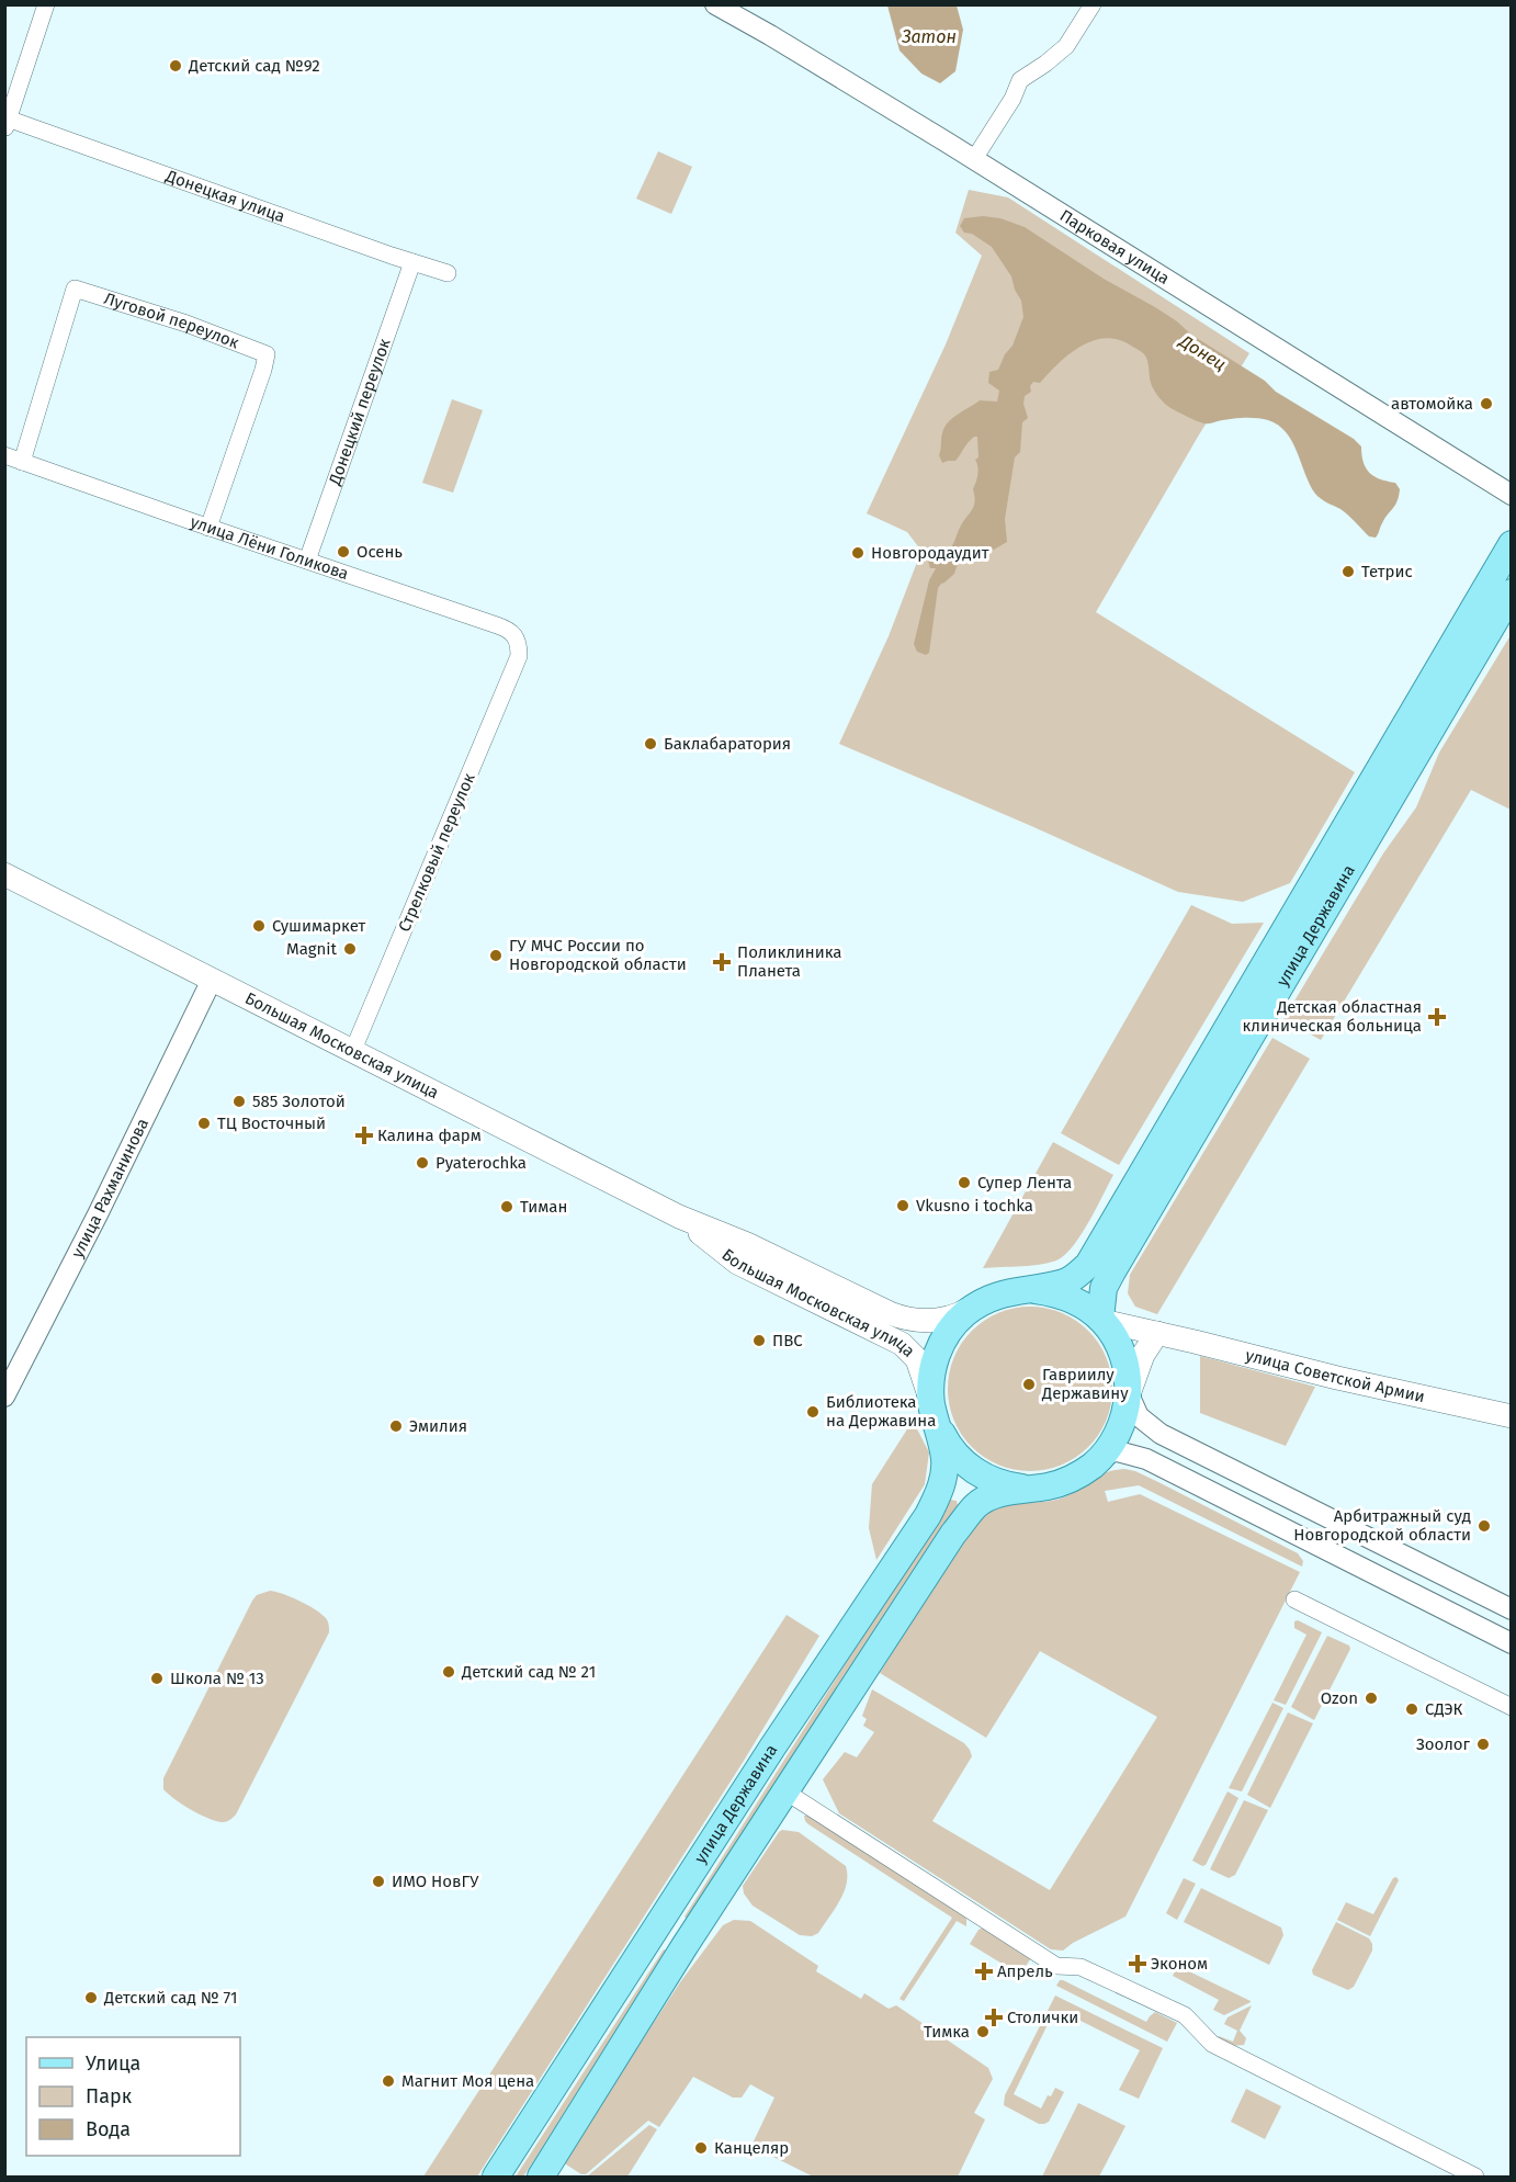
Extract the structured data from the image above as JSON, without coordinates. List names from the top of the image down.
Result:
{
  "streets": {
    "main road": ["улица Державина", "Большая Московская улица", "улица Советской Армии"],
    "street": [
      "Донецкая улица",
      "Парковая улица",
      "Луговой переулок",
      "Донецкий переулок",
      "улица Лёни Голикова",
      "Стрелковый переулок",
      "улица Рахманинова"
    ]
  },
  "crossings": [
    ["Донецкая улица", "Донецкий переулок"],
    ["Луговой переулок", "улица Лёни Голикова"],
    ["Донецкий переулок", "улица Лёни Голикова"],
    ["улица Лёни Голикова", "Стрелковый переулок"],
    ["Стрелковый переулок", "Большая Московская улица"],
    ["улица Державина", "Большая Московская улица"],
    ["улица Державина", "улица Советской Армии"],
    ["Большая Московская улица", "улица Рахманинова"],
    ["Большая Московская улица", "улица Советской Армии"]
  ],
  "water": ["Затон", "Донец"],
  "places": {
    "other": [
      "Детский сад №92",
      "автомойка",
      "Осень",
      "Новгородаудит",
      "Тетрис",
      "Баклабаратория",
      "Сушимаркет",
      "Magnit",
      "ГУ МЧС России по Новгородской области",
      "585 Золотой",
      "ТЦ Восточный",
      "Pyaterochka",
      "Супер Лента",
      "Vkusno i tochka",
      "Тиман",
      "ПВС",
      "Гавриилу Державину",
      "Библиотека на Державина",
      "Эмилия",
      "Арбитражный суд Новгородской области",
      "Детский сад № 21",
      "Школа № 13",
      "Ozon",
      "СДЭК",
      "Зоолог",
      "ИМО НовГУ",
      "Детский сад № 71",
      "Тимка",
      "Магнит Моя цена",
      "Канцеляр"
    ],
    "health": [
      "Поликлиника Планета",
      "Детская областная клиническая больница",
      "Калина фарм",
      "Эконом",
      "Апрель",
      "Столички"
    ]
  },
  "legend": ["Улица", "Парк", "Вода"]
}
